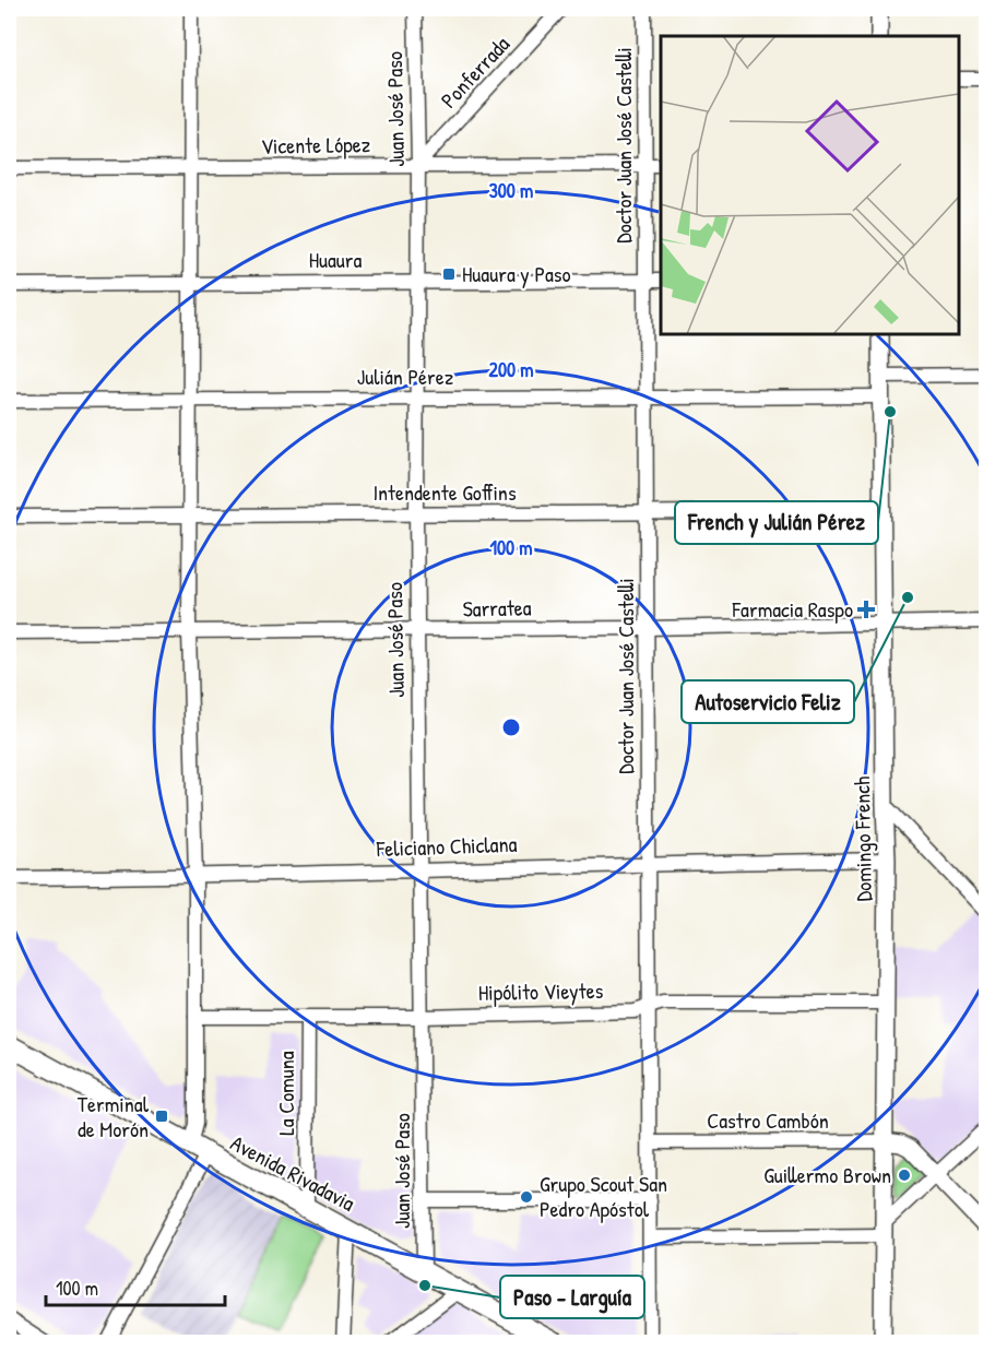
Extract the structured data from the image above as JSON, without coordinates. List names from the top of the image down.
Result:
{
  "streets": {
    "main road": ["Avenida Rivadavia"],
    "street": [
      "Ponferrada",
      "Juan José Paso",
      "Vicente López",
      "Doctor Juan José Castelli",
      "Huaura",
      "Julián Pérez",
      "Intendente Goffins",
      "Sarratea",
      "Domingo French",
      "Feliciano Chiclana",
      "Hipólito Vieytes",
      "La Comuna",
      "Castro Cambón"
    ]
  },
  "crossings": [
    ["Ponferrada", "Juan José Paso"],
    ["Ponferrada", "Vicente López"],
    ["Juan José Paso", "Vicente López"],
    ["Juan José Paso", "Huaura"],
    ["Juan José Paso", "Julián Pérez"],
    ["Juan José Paso", "Intendente Goffins"],
    ["Juan José Paso", "Sarratea"],
    ["Juan José Paso", "Feliciano Chiclana"],
    ["Juan José Paso", "Hipólito Vieytes"],
    ["Juan José Paso", "Avenida Rivadavia"],
    ["Vicente López", "Doctor Juan José Castelli"],
    ["Doctor Juan José Castelli", "Huaura"],
    ["Doctor Juan José Castelli", "Julián Pérez"],
    ["Doctor Juan José Castelli", "Intendente Goffins"],
    ["Doctor Juan José Castelli", "Sarratea"],
    ["Doctor Juan José Castelli", "Feliciano Chiclana"],
    ["Doctor Juan José Castelli", "Hipólito Vieytes"],
    ["Doctor Juan José Castelli", "Castro Cambón"],
    ["Julián Pérez", "Domingo French"],
    ["Intendente Goffins", "Domingo French"],
    ["Sarratea", "Domingo French"],
    ["Domingo French", "Feliciano Chiclana"],
    ["Domingo French", "Hipólito Vieytes"],
    ["Domingo French", "Castro Cambón"],
    ["Hipólito Vieytes", "La Comuna"],
    ["La Comuna", "Avenida Rivadavia"]
  ],
  "places": {
    "transit": ["Huaura y Paso", "Terminal de Morón"],
    "other": [
      "French y Julián Pérez",
      "Autoservicio Feliz",
      "Guillermo Brown",
      "Grupo Scout San Pedro Apóstol",
      "Paso - Larguía"
    ],
    "health": ["Farmacia Raspo"]
  },
  "scale_bar": "100 m",
  "rings": ["300 m", "200 m", "100 m"]
}
